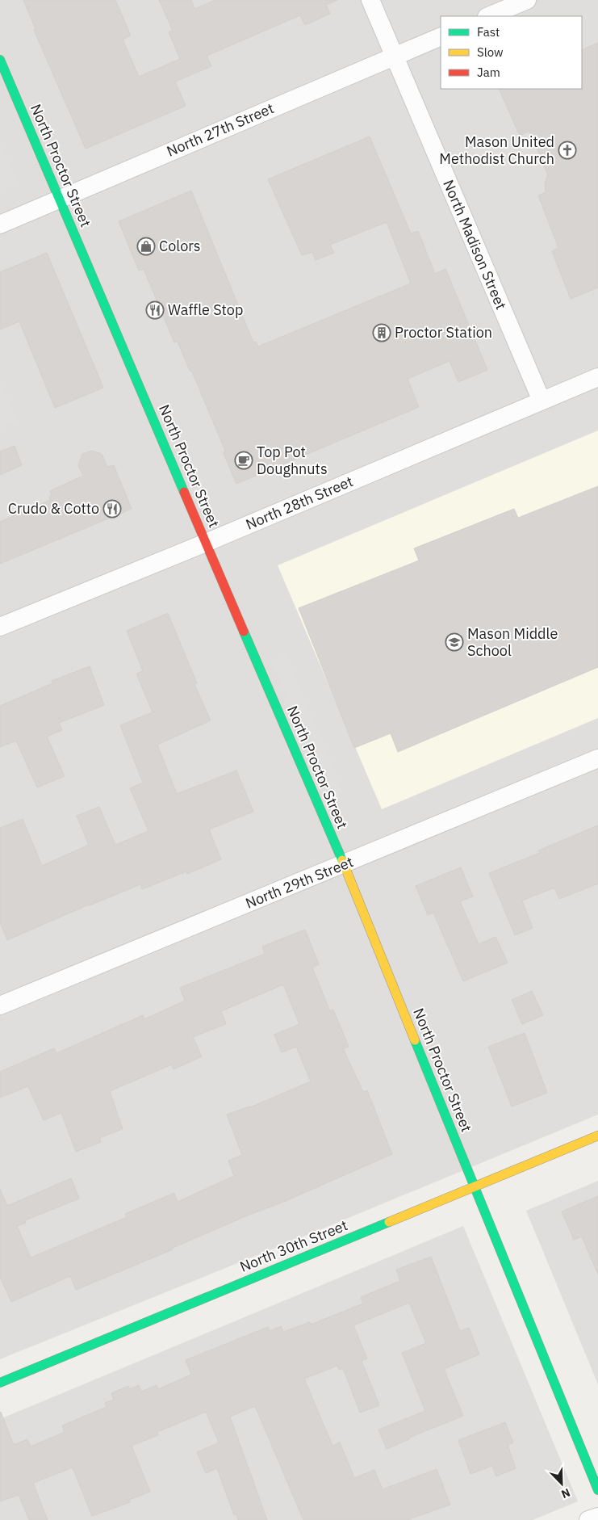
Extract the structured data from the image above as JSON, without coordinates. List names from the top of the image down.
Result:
{
  "streets": {
    "street": [
      "North 27th Street",
      "North Proctor Street",
      "North Madison Street",
      "North 28th Street",
      "North 29th Street",
      "North 30th Street"
    ]
  },
  "crossings": [
    ["North 27th Street", "North Proctor Street"],
    ["North 27th Street", "North Madison Street"],
    ["North Proctor Street", "North 28th Street"],
    ["North Proctor Street", "North 29th Street"],
    ["North Proctor Street", "North 30th Street"],
    ["North Madison Street", "North 28th Street"]
  ],
  "places": {
    "church": ["Mason United Methodist Church"],
    "shop": ["Colors"],
    "restaurant": ["Waffle Stop", "Crudo & Cotto"],
    "building": ["Proctor Station"],
    "cafe": ["Top Pot Doughnuts"],
    "school or university": ["Mason Middle School"]
  },
  "legend": ["Fast", "Slow", "Jam"],
  "north": "bottom right"
}
